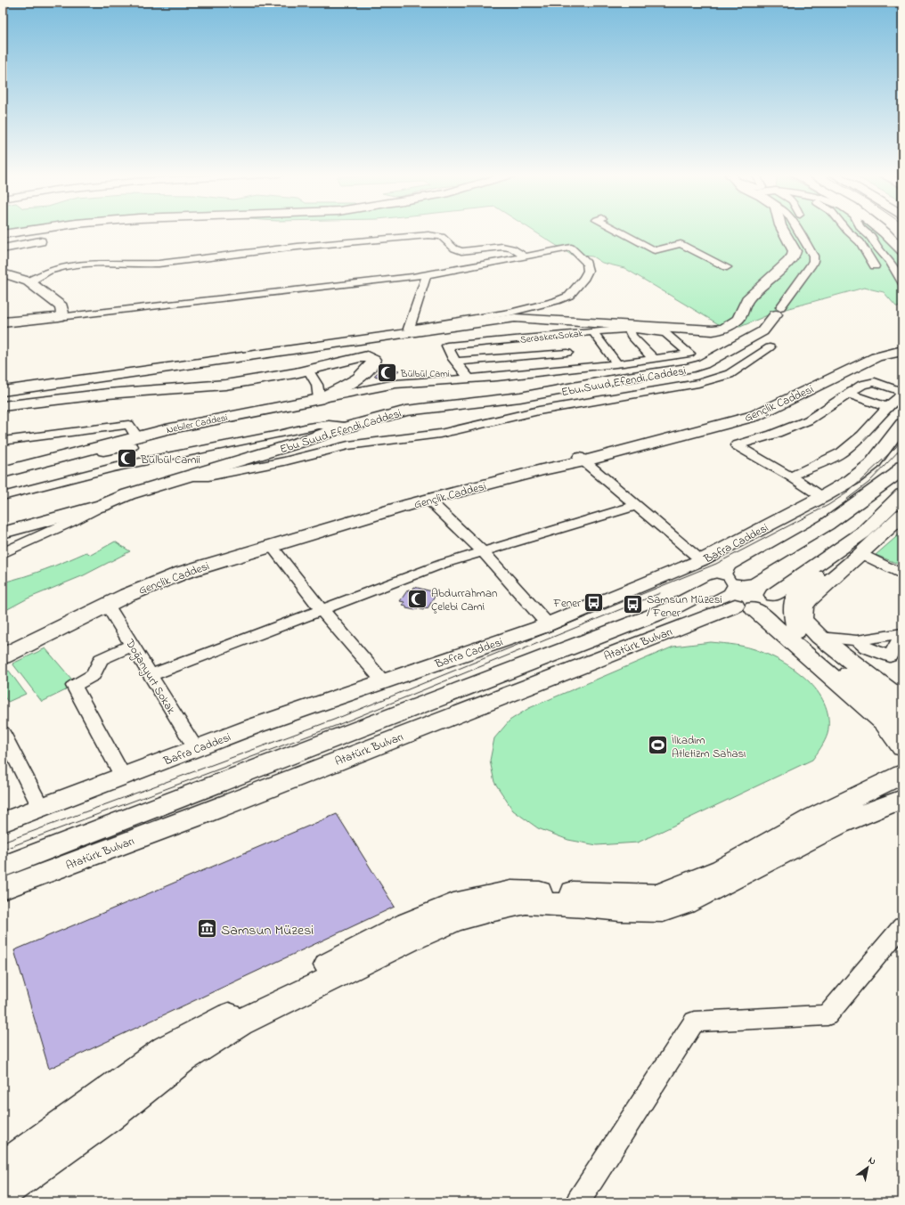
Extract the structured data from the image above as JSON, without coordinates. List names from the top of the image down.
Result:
{
  "streets": {
    "main road": [
      "Ebu Suud Efendi Caddesi",
      "Gençlik Caddesi",
      "Nebiler Caddesi",
      "Bafra Caddesi",
      "Atatürk Bulvarı"
    ],
    "street": ["Serasker Sokak", "Doğanyurt Sokak"]
  },
  "crossings": [
    ["Gençlik Caddesi", "Doğanyurt Sokak"],
    ["Bafra Caddesi", "Doğanyurt Sokak"]
  ],
  "places": {
    "mosque": ["Bülbül Cami", "Bülbül Camii", "Abdurrahman Çelebi Cami"],
    "bus stop": ["Fener", "Samsun Müzesi / Fener"],
    "sports": ["İlkadım Atletizm Sahası"],
    "museum": ["Samsun Müzesi"]
  },
  "north": "top right"
}
